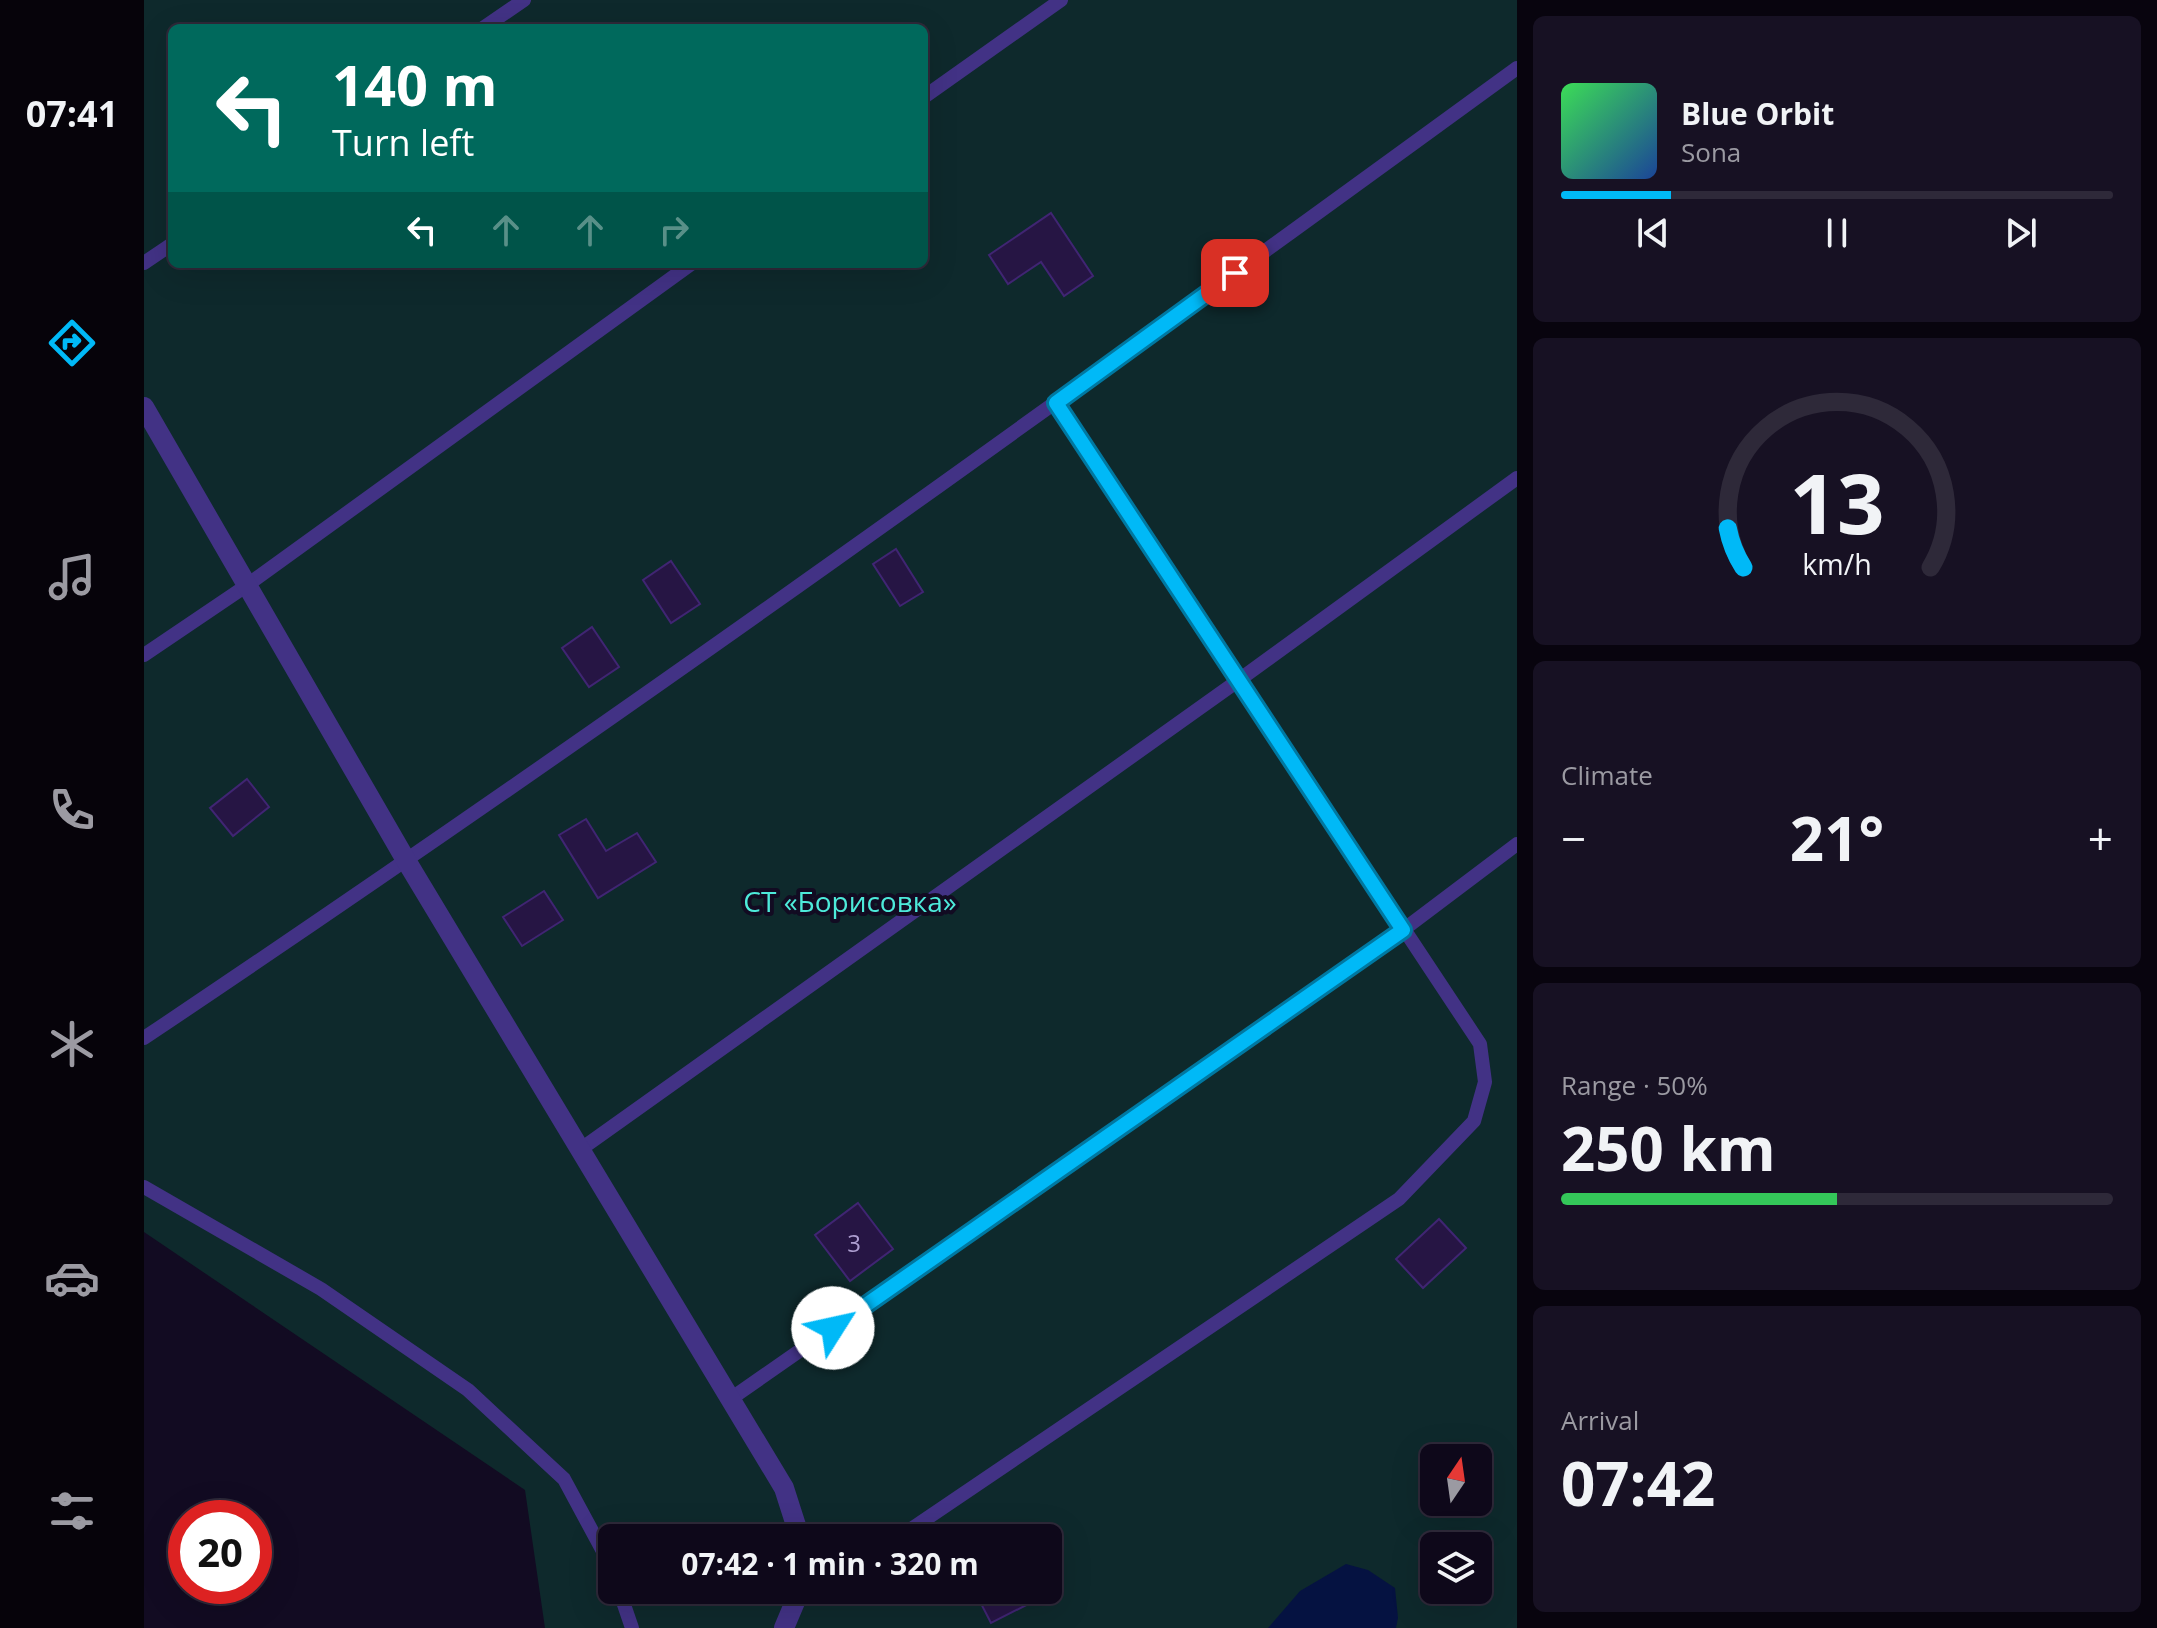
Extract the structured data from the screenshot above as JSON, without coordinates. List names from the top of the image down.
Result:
{
  "parks": ["СТ «Борисовка»"],
  "house_numbers": ["3"],
  "north": "top",
  "page": {
    "tabs": "07:41",
    "turn": ["140 m", "Turn left"],
    "song": ["Blue Orbit", "Sona"],
    "tile": [
      "Climate",
      ["Range · 50%", "250 km"],
      ["Arrival", "07:42"]
    ],
    "heat": ["−", "21°", "+"],
    "limit": "20",
    "trip": "07:42 · 1 min · 320 m",
    "gauge": ["13", "km/h"]
  }
}
